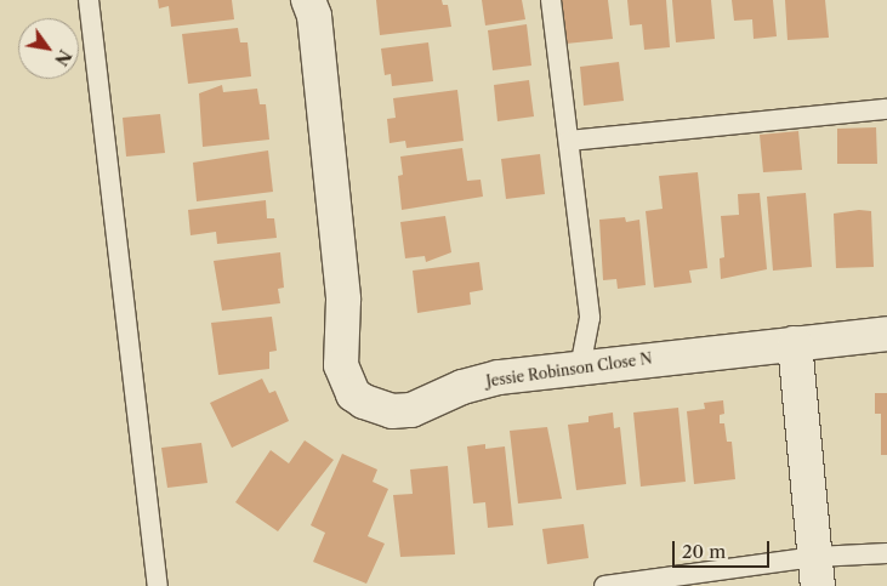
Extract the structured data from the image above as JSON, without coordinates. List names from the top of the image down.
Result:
{
  "streets": {
    "street": ["Jessie Robinson Close N"]
  },
  "scale_bar": "20 m",
  "north": "bottom right"
}
